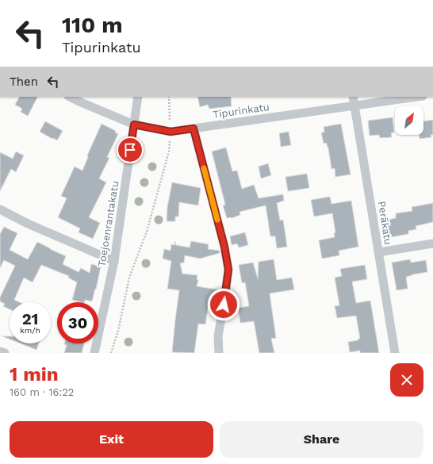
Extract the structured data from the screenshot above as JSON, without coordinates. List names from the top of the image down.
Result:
{
  "streets": {
    "street": ["Tipurinkatu", "Peräkatu", "Toejoenrantakatu"]
  },
  "crossings": [
    ["Tipurinkatu", "Peräkatu"],
    ["Tipurinkatu", "Toejoenrantakatu"]
  ],
  "north": "top right",
  "page": {
    "turn": ["110 m", "Tipurinkatu"],
    "then": "Then",
    "speed": "21 km/h",
    "limit": "30",
    "heading": ["1 min", "160 m · 16:22"],
    "buttons": ["Exit", "Share"]
  }
}
